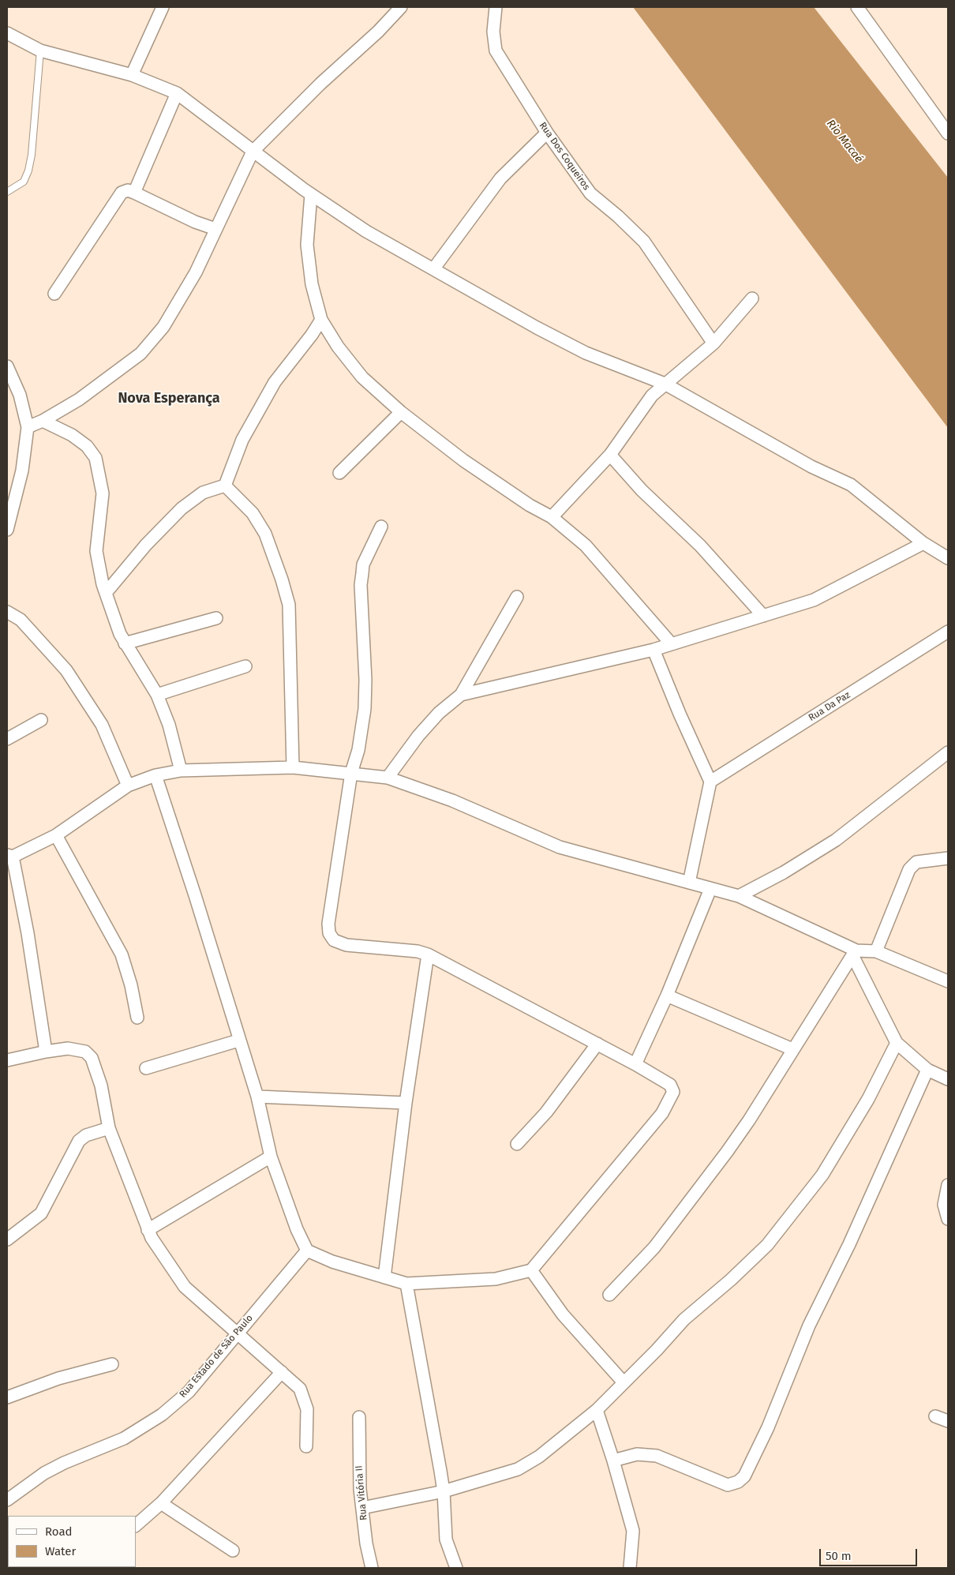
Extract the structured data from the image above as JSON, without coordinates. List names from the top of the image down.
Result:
{
  "streets": {
    "street": [
      "Rua Dos Coqueiros",
      "Rua Da Paz",
      "Rua Estado de São Paulo",
      "Rua Vitória II"
    ]
  },
  "districts": ["Nova Esperança"],
  "water": ["Rio Macaé"],
  "legend": ["Road", "Water"],
  "scale_bar": "50 m"
}
